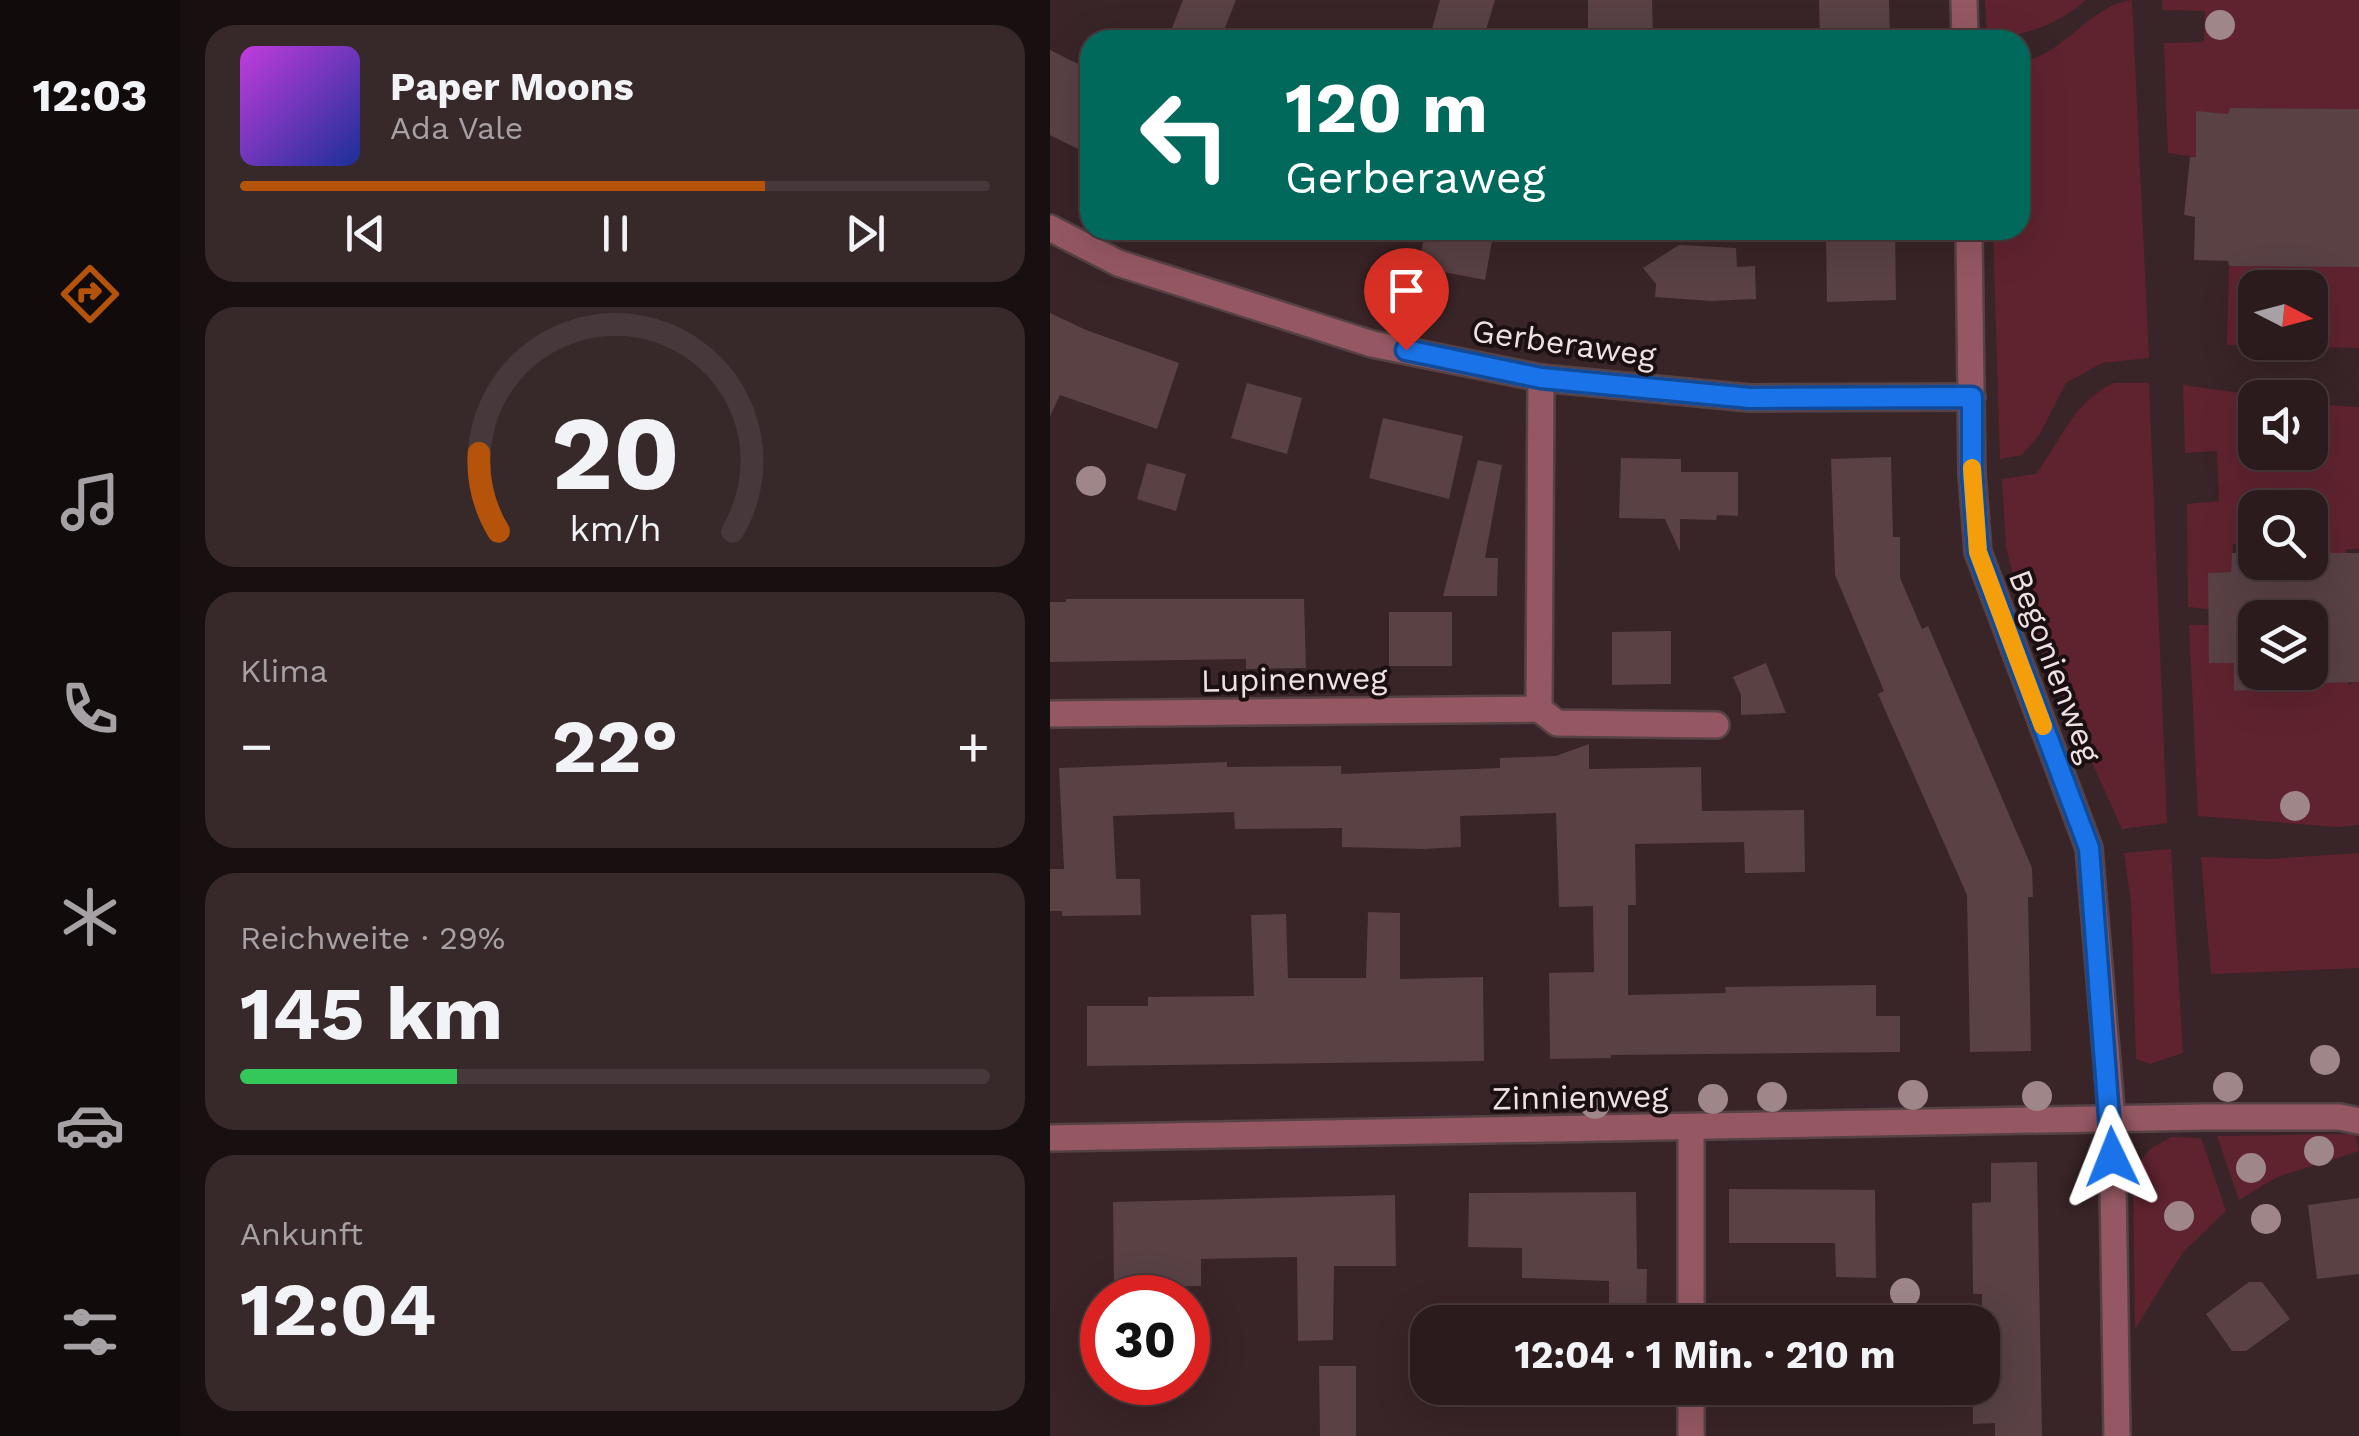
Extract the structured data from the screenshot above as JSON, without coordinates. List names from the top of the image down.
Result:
{
  "streets": {
    "street": [
      "Gerberaweg",
      "Begonienweg",
      "Lupinenweg",
      "Zinnienweg"
    ]
  },
  "crossings": [
    ["Gerberaweg", "Begonienweg"],
    ["Begonienweg", "Zinnienweg"]
  ],
  "north": "right",
  "page": {
    "tabs": "12:03",
    "turn": ["120 m", "Gerberaweg"],
    "song": ["Paper Moons", "Ada Vale"],
    "tile": [
      "Klima",
      ["Reichweite · 29%", "145 km"],
      ["Ankunft", "12:04"]
    ],
    "heat": ["−", "22°", "+"],
    "limit": "30",
    "trip": "12:04 · 1 Min. · 210 m",
    "gauge": ["20", "km/h"]
  }
}
